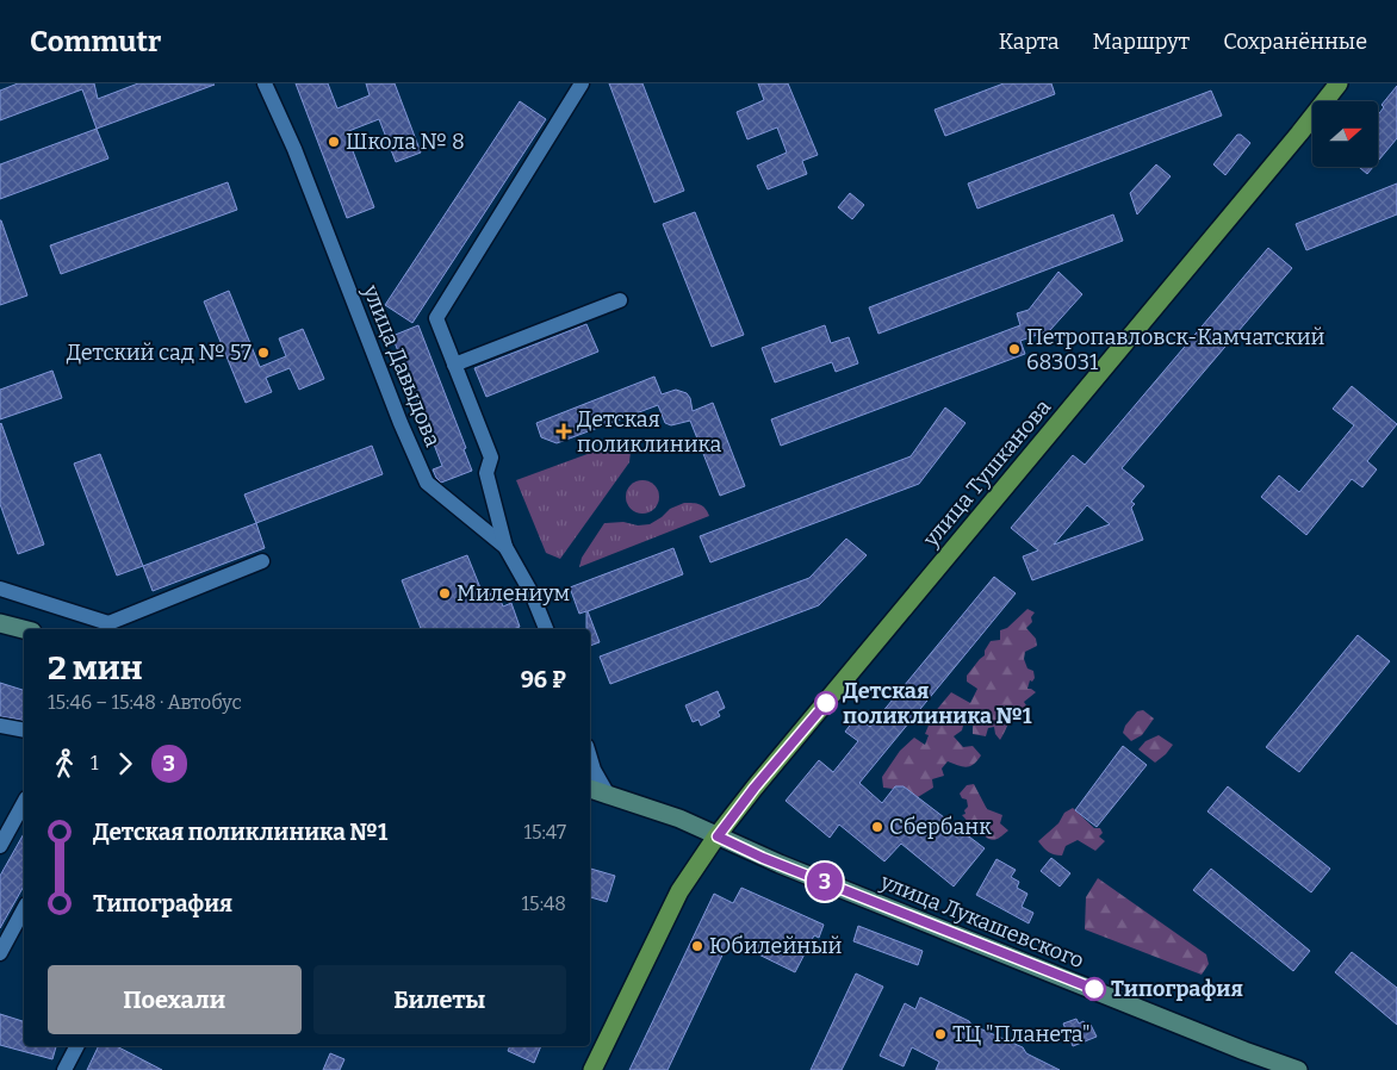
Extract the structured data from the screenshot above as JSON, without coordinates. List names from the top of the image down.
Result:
{
  "streets": {
    "main road": ["улица Тушканова", "улица Лукашевского"],
    "street": ["улица Давыдова"]
  },
  "crossings": [
    ["улица Тушканова", "улица Лукашевского"]
  ],
  "places": {
    "other": [
      "Школа № 8",
      "Петропавловск-Камчатский 683031",
      "Детский сад № 57",
      "Милениум",
      "Детская поликлиника №1",
      "Сбербанк",
      "Юбилейный",
      "Типография",
      "ТЦ \"Планета\""
    ],
    "health": ["Детская поликлиника"]
  },
  "lines": ["bus line 3"],
  "north": "right",
  "page": {
    "header": "Commutr",
    "nav": ["Карта", "Маршрут", "Сохранённые"],
    "on_map": "3",
    "heading": ["2 мин", "15:46 – 15:48 · Автобус", "96 ₽"],
    "legs": ["1", "3"],
    "list": [
      {
        "name": "Детская поликлиника №1",
        "value": "15:47"
      },
      {
        "name": "Типография",
        "value": "15:48"
      }
    ],
    "buttons": ["Поехали", "Билеты"]
  }
}
